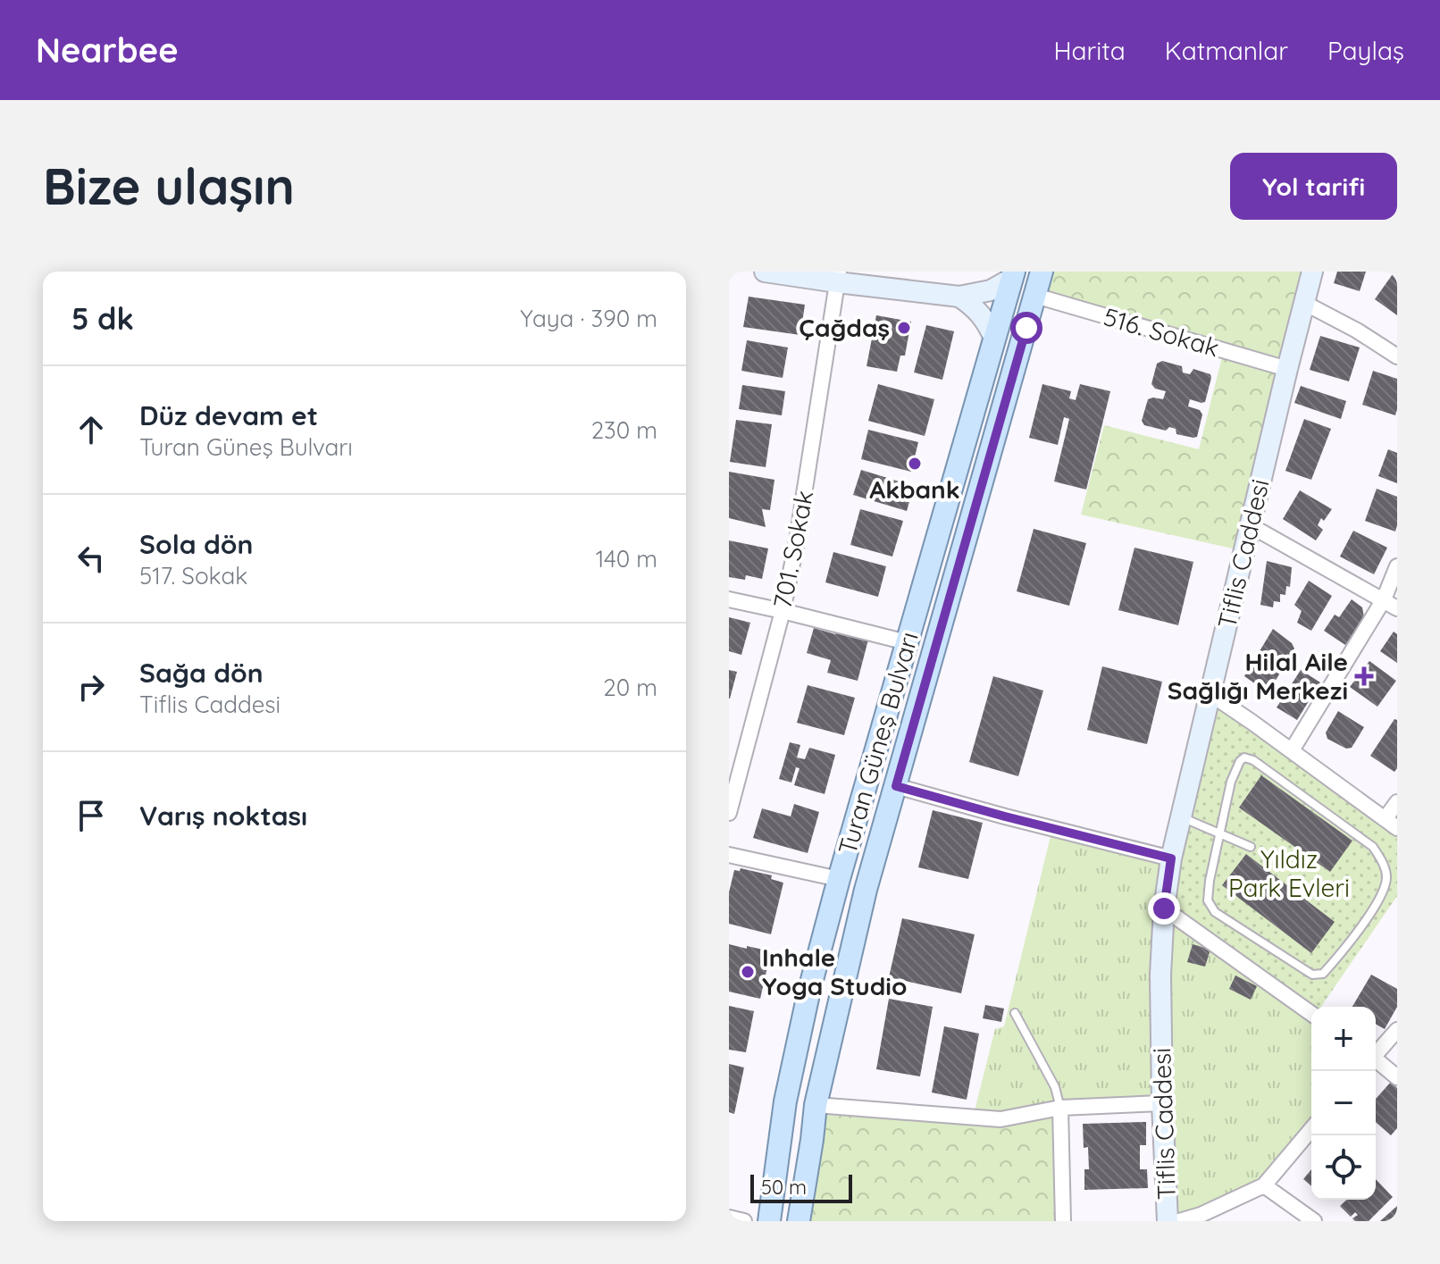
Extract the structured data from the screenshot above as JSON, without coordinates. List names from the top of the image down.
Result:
{
  "streets": {
    "main road": ["Turan Güneş Bulvarı"],
    "street": ["516. Sokak", "701. Sokak", "Tiflis Caddesi"]
  },
  "crossings": [
    ["516. Sokak", "Tiflis Caddesi"],
    ["516. Sokak", "Turan Güneş Bulvarı"]
  ],
  "parks": ["Yıldız Park Evleri"],
  "places": {
    "other": ["Çağdaş", "Akbank", "Inhale Yoga Studio"],
    "health": ["Hilal Aile Sağlığı Merkezi"]
  },
  "scale_bar": "50 m",
  "page": {
    "header": "Nearbee",
    "nav": ["Harita", "Katmanlar", "Paylaş"],
    "buttons": "Yol tarifi",
    "title": "Bize ulaşın",
    "heading": ["5 dk", "Yaya · 390 m"],
    "list": [
      ["Düz devam et", "Turan Güneş Bulvarı", "230 m"],
      ["Sola dön", "517. Sokak", "140 m"],
      ["Sağa dön", "Tiflis Caddesi", "20 m"],
      "Varış noktası"
    ],
    "map_buttons": ["+", "−"],
    "scale": "50 m"
  }
}
